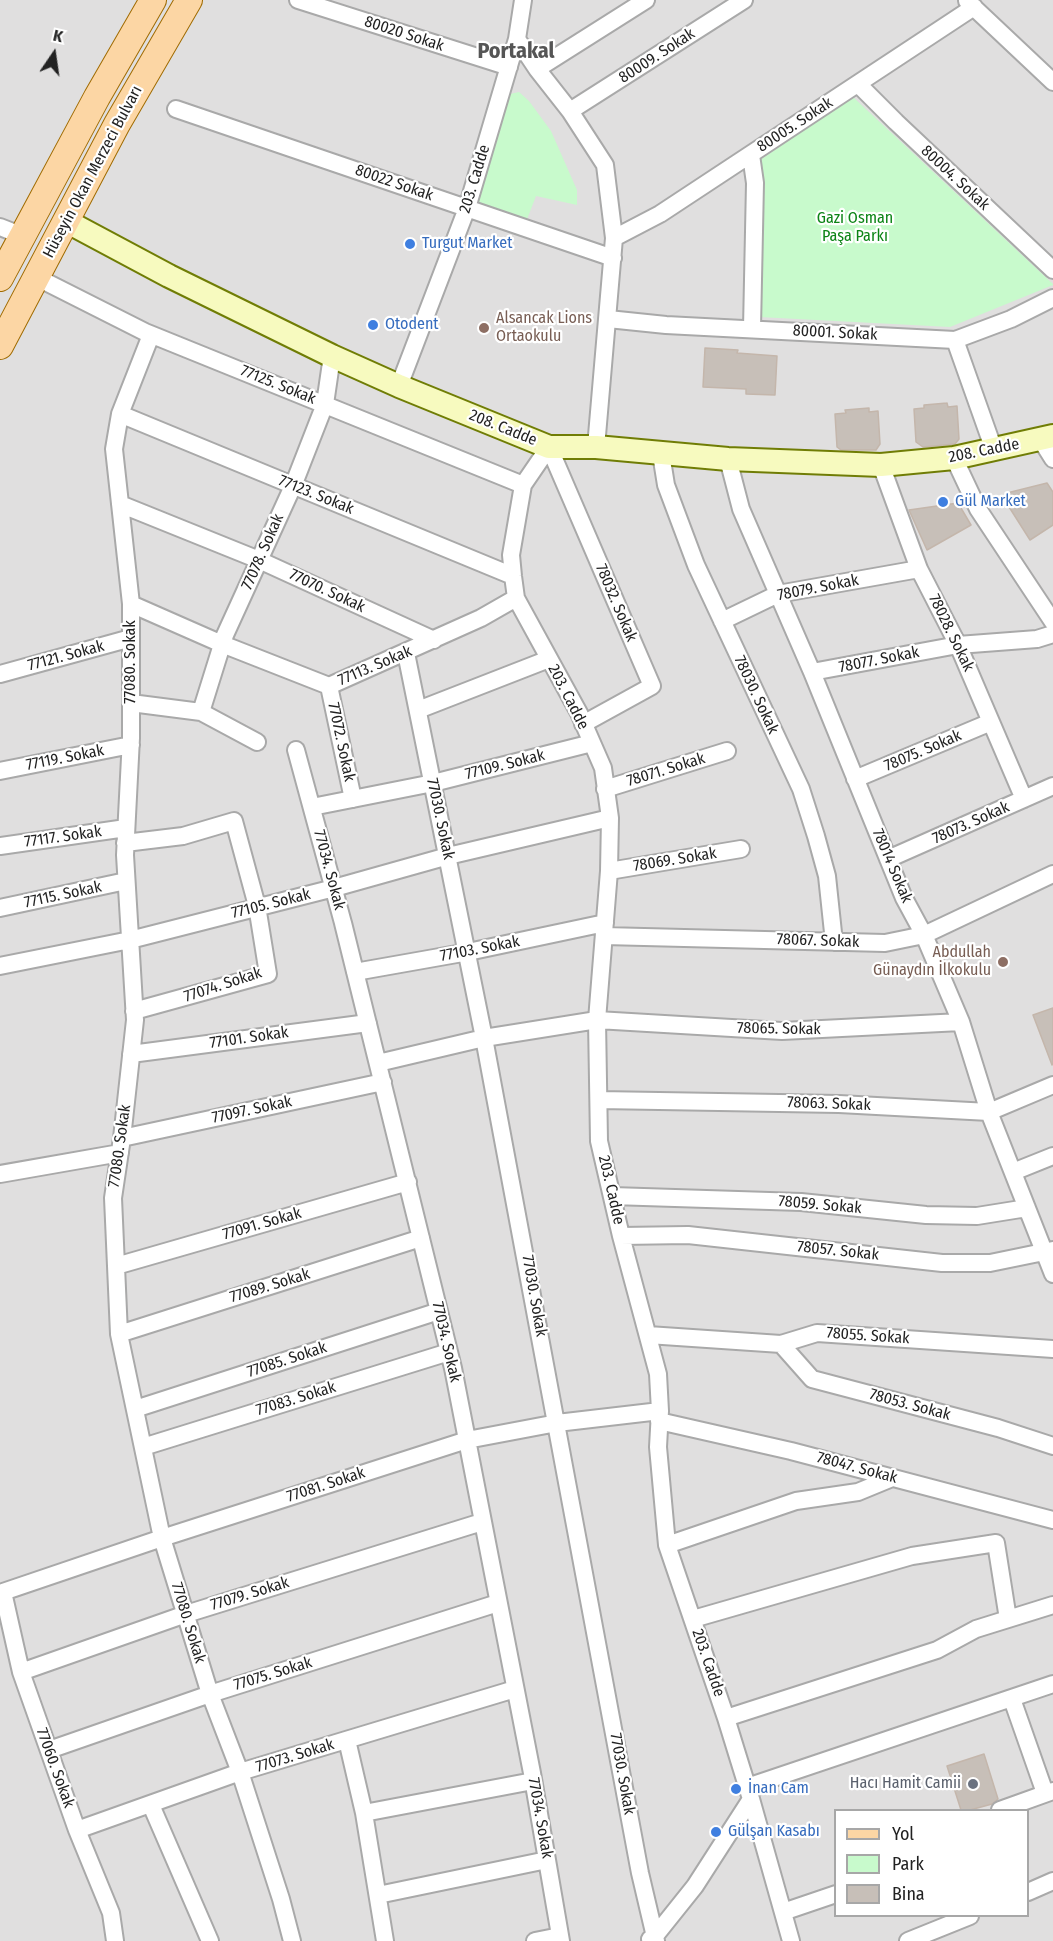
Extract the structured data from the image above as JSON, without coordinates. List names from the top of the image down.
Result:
{
  "streets": {
    "main road": ["Hüseyin Okan Merzeci Bulvarı"],
    "street": [
      "80020 Sokak",
      "80009. Sokak",
      "80005. Sokak",
      "80004. Sokak",
      "203. Cadde",
      "80022 Sokak",
      "80001. Sokak",
      "77125. Sokak",
      "208. Cadde",
      "77123. Sokak",
      "77078. Sokak",
      "78079. Sokak",
      "77070. Sokak",
      "78032. Sokak",
      "78028. Sokak",
      "77121. Sokak",
      "78077. Sokak",
      "77080. Sokak",
      "77113. Sokak",
      "78030. Sokak",
      "77072. Sokak",
      "78075. Sokak",
      "77119. Sokak",
      "77109. Sokak",
      "78071. Sokak",
      "77030. Sokak",
      "78073. Sokak",
      "77117. Sokak",
      "78069. Sokak",
      "78014 Sokak",
      "77034. Sokak",
      "77115. Sokak",
      "77105. Sokak",
      "78067. Sokak",
      "77103. Sokak",
      "77074. Sokak",
      "78065. Sokak",
      "77101. Sokak",
      "78063. Sokak",
      "77097. Sokak",
      "78059. Sokak",
      "77091. Sokak",
      "78057. Sokak",
      "77089. Sokak",
      "78055. Sokak",
      "77085. Sokak",
      "77083. Sokak",
      "78053. Sokak",
      "78047. Sokak",
      "77081. Sokak",
      "77079. Sokak",
      "77075. Sokak",
      "77073. Sokak",
      "77060. Sokak"
    ]
  },
  "crossings": [
    ["80020 Sokak", "203. Cadde"],
    ["80005. Sokak", "80004. Sokak"],
    ["Hüseyin Okan Merzeci Bulvarı", "77125. Sokak"],
    ["Hüseyin Okan Merzeci Bulvarı", "208. Cadde"],
    ["203. Cadde", "80022 Sokak"],
    ["203. Cadde", "77125. Sokak"],
    ["203. Cadde", "208. Cadde"],
    ["203. Cadde", "77123. Sokak"],
    ["203. Cadde", "78032. Sokak"],
    ["203. Cadde", "77113. Sokak"],
    ["203. Cadde", "77109. Sokak"],
    ["203. Cadde", "78071. Sokak"],
    ["203. Cadde", "78069. Sokak"],
    ["203. Cadde", "77105. Sokak"],
    ["203. Cadde", "78067. Sokak"],
    ["203. Cadde", "77103. Sokak"],
    ["203. Cadde", "78065. Sokak"],
    ["203. Cadde", "78063. Sokak"],
    ["203. Cadde", "78059. Sokak"],
    ["203. Cadde", "78057. Sokak"],
    ["203. Cadde", "78055. Sokak"],
    ["203. Cadde", "78047. Sokak"],
    ["203. Cadde", "77081. Sokak"],
    ["77125. Sokak", "77078. Sokak"],
    ["77125. Sokak", "77080. Sokak"],
    ["208. Cadde", "77078. Sokak"],
    ["208. Cadde", "78032. Sokak"],
    ["208. Cadde", "78028. Sokak"],
    ["208. Cadde", "78030. Sokak"],
    ["208. Cadde", "78014 Sokak"],
    ["77123. Sokak", "77078. Sokak"],
    ["77123. Sokak", "77080. Sokak"],
    ["77078. Sokak", "77070. Sokak"],
    ["77078. Sokak", "77113. Sokak"],
    ["78079. Sokak", "78028. Sokak"],
    ["78079. Sokak", "78030. Sokak"],
    ["78079. Sokak", "78014 Sokak"],
    ["77070. Sokak", "77080. Sokak"],
    ["77070. Sokak", "77113. Sokak"],
    ["78028. Sokak", "78077. Sokak"],
    ["78028. Sokak", "78075. Sokak"],
    ["78028. Sokak", "78073. Sokak"],
    ["77121. Sokak", "77080. Sokak"],
    ["78077. Sokak", "78014 Sokak"],
    ["77080. Sokak", "77113. Sokak"],
    ["77080. Sokak", "77119. Sokak"],
    ["77080. Sokak", "77117. Sokak"],
    ["77080. Sokak", "77115. Sokak"],
    ["77080. Sokak", "77105. Sokak"],
    ["77080. Sokak", "77074. Sokak"],
    ["77080. Sokak", "77101. Sokak"],
    ["77080. Sokak", "77097. Sokak"],
    ["77080. Sokak", "77091. Sokak"],
    ["77080. Sokak", "77089. Sokak"],
    ["77080. Sokak", "77085. Sokak"],
    ["77080. Sokak", "77083. Sokak"],
    ["77080. Sokak", "77081. Sokak"],
    ["77080. Sokak", "77079. Sokak"],
    ["77080. Sokak", "77075. Sokak"],
    ["77080. Sokak", "77073. Sokak"],
    ["77113. Sokak", "77072. Sokak"],
    ["77113. Sokak", "77030. Sokak"],
    ["78030. Sokak", "78067. Sokak"],
    ["77072. Sokak", "77109. Sokak"],
    ["78075. Sokak", "78014 Sokak"],
    ["77109. Sokak", "77030. Sokak"],
    ["77109. Sokak", "77034. Sokak"],
    ["77030. Sokak", "77105. Sokak"],
    ["77030. Sokak", "77103. Sokak"],
    ["77030. Sokak", "77081. Sokak"],
    ["78073. Sokak", "78014 Sokak"],
    ["77117. Sokak", "77074. Sokak"],
    ["78014 Sokak", "78067. Sokak"],
    ["78014 Sokak", "78065. Sokak"],
    ["78014 Sokak", "78063. Sokak"],
    ["78014 Sokak", "78059. Sokak"],
    ["78014 Sokak", "78057. Sokak"],
    ["77034. Sokak", "77105. Sokak"],
    ["77034. Sokak", "77103. Sokak"],
    ["77034. Sokak", "77101. Sokak"],
    ["77034. Sokak", "77097. Sokak"],
    ["77034. Sokak", "77091. Sokak"],
    ["77034. Sokak", "77089. Sokak"],
    ["77034. Sokak", "77085. Sokak"],
    ["77034. Sokak", "77083. Sokak"],
    ["77034. Sokak", "77081. Sokak"],
    ["77034. Sokak", "77079. Sokak"],
    ["77034. Sokak", "77075. Sokak"],
    ["77034. Sokak", "77073. Sokak"],
    ["77105. Sokak", "77074. Sokak"],
    ["78067. Sokak", "77103. Sokak"],
    ["78055. Sokak", "78053. Sokak"],
    ["78047. Sokak", "77081. Sokak"],
    ["77081. Sokak", "77060. Sokak"],
    ["77079. Sokak", "77060. Sokak"],
    ["77075. Sokak", "77060. Sokak"],
    ["77073. Sokak", "77060. Sokak"]
  ],
  "districts": ["Portakal"],
  "parks": ["Gazi Osman Paşa Parkı"],
  "places": [
    "Turgut Market",
    "Otodent",
    "Alsancak Lions Ortaokulu",
    "Gül Market",
    "Abdullah Günaydın İlkokulu",
    "Hacı Hamit Camii",
    "İnan Cam",
    "Gülşan Kasabı"
  ],
  "legend": ["Yol", "Park", "Bina"],
  "north": "top"
}
